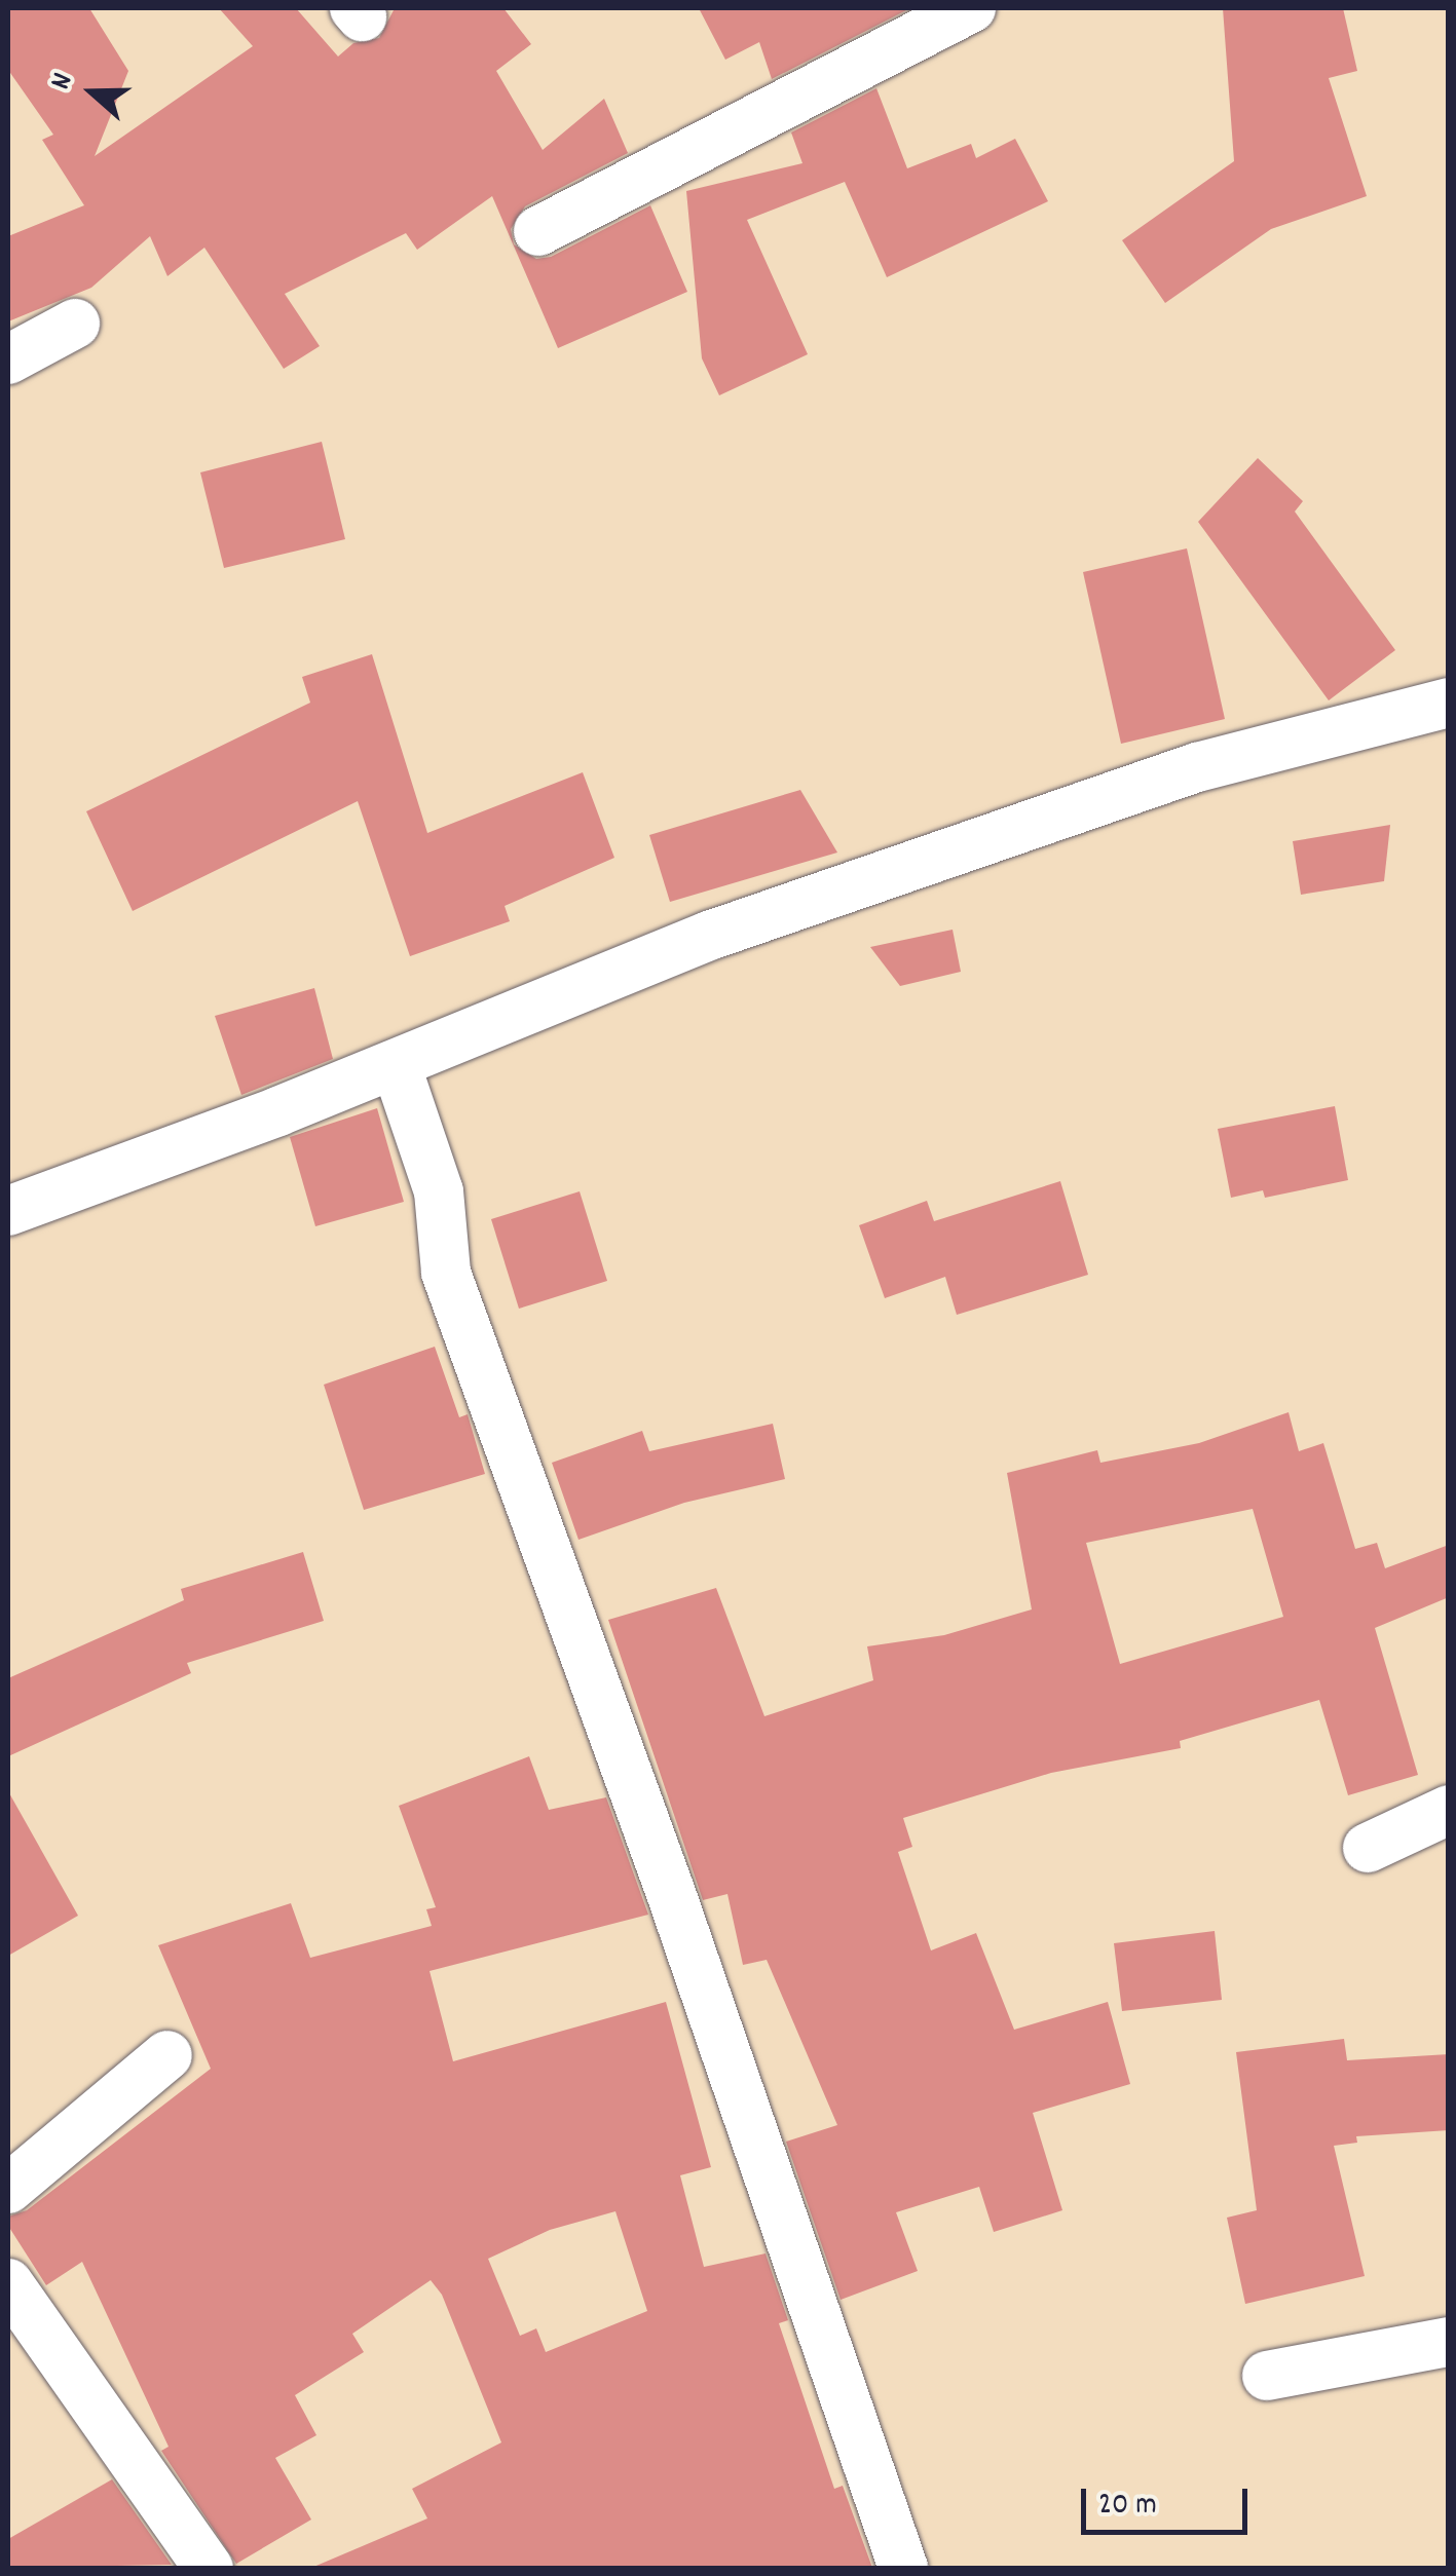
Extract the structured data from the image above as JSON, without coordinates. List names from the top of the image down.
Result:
{
  "scale_bar": "20 m",
  "north": "left"
}
